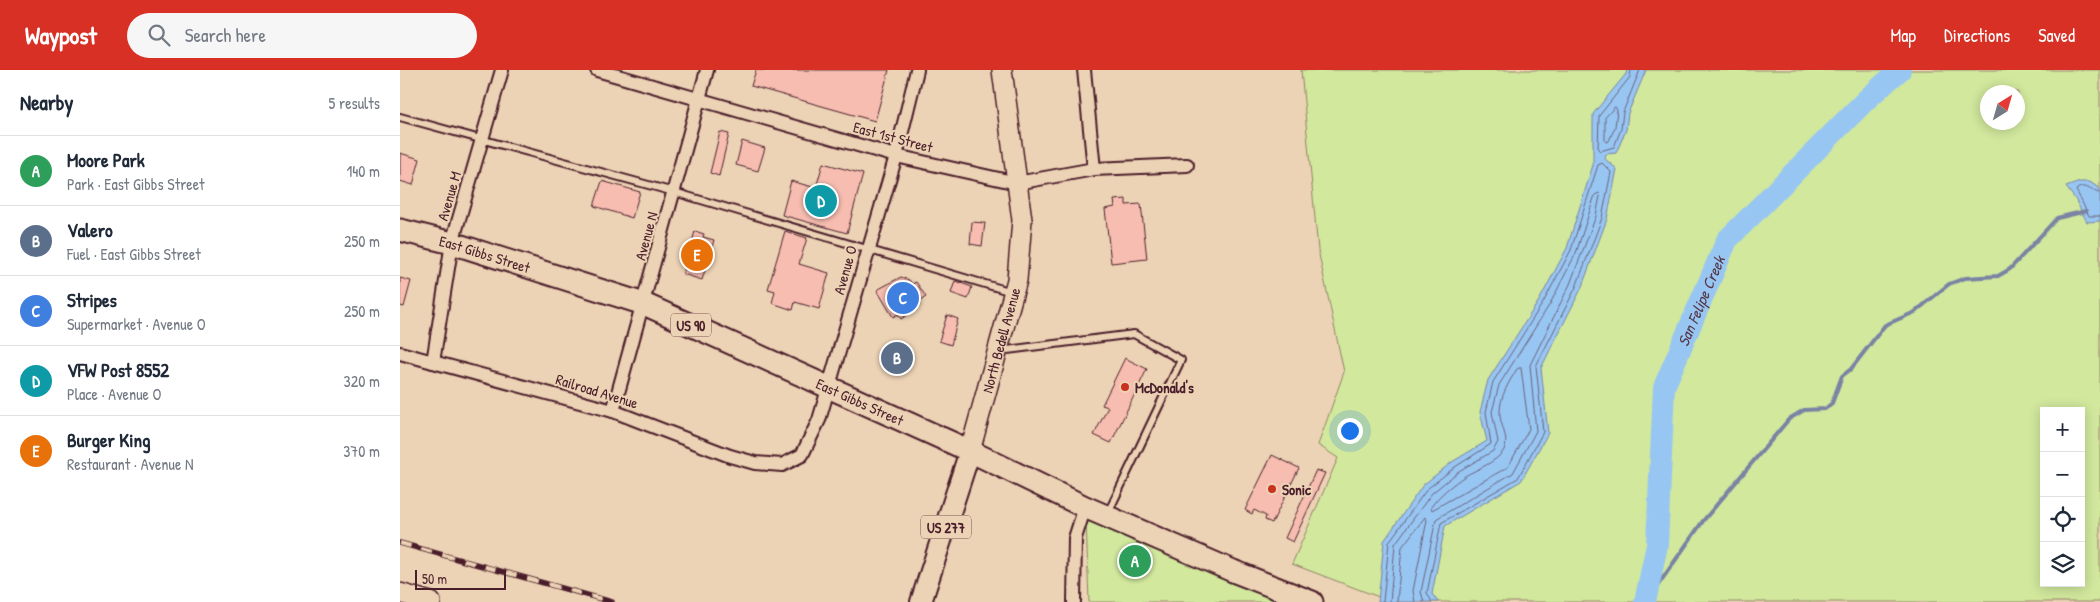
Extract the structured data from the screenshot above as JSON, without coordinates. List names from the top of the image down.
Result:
{
  "streets": {
    "highway": ["East Gibbs Street", "US 90"],
    "main road": ["North Bedell Avenue", "US 277"],
    "street": [
      "East 1st Street",
      "Avenue M",
      "Avenue N",
      "Avenue O",
      "Railroad Avenue"
    ]
  },
  "crossings": [
    ["East 1st Street", "Avenue N"],
    ["East 1st Street", "Avenue O"],
    ["East 1st Street", "North Bedell Avenue"],
    ["Avenue M", "East Gibbs Street"],
    ["Avenue M", "Railroad Avenue"],
    ["Avenue N", "East Gibbs Street"],
    ["Avenue N", "Railroad Avenue"],
    ["East Gibbs Street", "Avenue O"],
    ["East Gibbs Street", "North Bedell Avenue"],
    ["Avenue O", "Railroad Avenue"]
  ],
  "water": ["San Felipe Creek"],
  "places": ["McDonald's", "Sonic"],
  "scale_bar": "50 m",
  "north": "top right",
  "page": {
    "header": "Waypost",
    "search": "Search here",
    "nav": ["Map", "Directions", "Saved"],
    "heading": ["Nearby", "5 results"],
    "list": [
      {
        "mark": "A",
        "name": "Moore Park",
        "note": "Park · East Gibbs Street",
        "value": "140 m"
      },
      {
        "mark": "B",
        "name": "Valero",
        "note": "Fuel · East Gibbs Street",
        "value": "250 m"
      },
      {
        "mark": "C",
        "name": "Stripes",
        "note": "Supermarket · Avenue O",
        "value": "250 m"
      },
      {
        "mark": "D",
        "name": "VFW Post 8552",
        "note": "Place · Avenue O",
        "value": "320 m"
      },
      {
        "mark": "E",
        "name": "Burger King",
        "note": "Restaurant · Avenue N",
        "value": "370 m"
      }
    ],
    "pins": [
      "D",
      "E",
      "C",
      "B",
      "A"
    ],
    "map_buttons": ["+", "−"],
    "scale": "50 m"
  }
}
